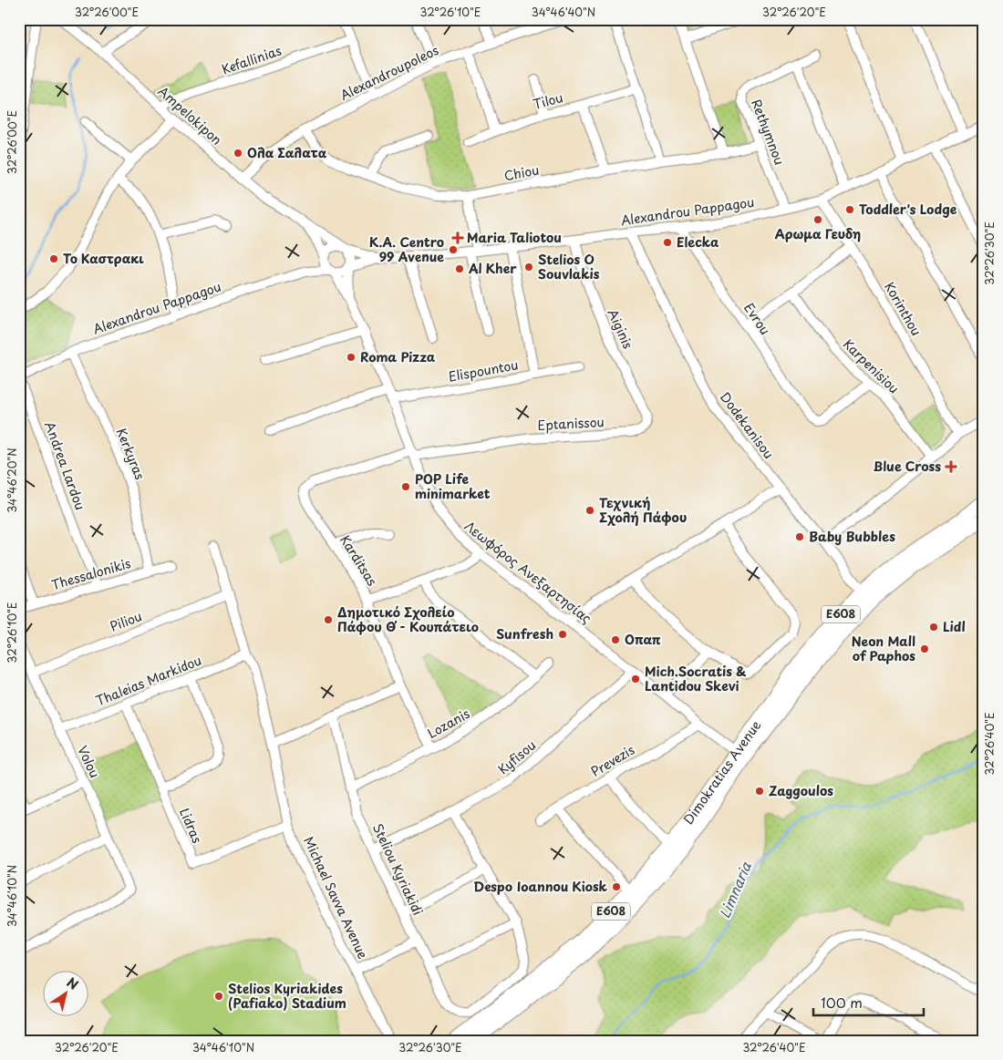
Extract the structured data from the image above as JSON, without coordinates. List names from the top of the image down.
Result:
{
  "streets": {
    "highway": ["E608", "Dimokratias Avenue"],
    "street": [
      "Kefallinias",
      "Alexandroupoleos",
      "Tilou",
      "Ampelokipon",
      "Rethymnou",
      "Chiou",
      "Alexandrou Pappagou",
      "Korinthou",
      "Evrou",
      "Aiginis",
      "Karpenisiou",
      "Elispountou",
      "Eptanissou",
      "Dodekanisou",
      "Kerkyras",
      "Andrea Lardou",
      "Karditsas",
      "Λεωφόρος Ανεξαρτησίας",
      "Thessalonikis",
      "Piliou",
      "Thaleias Markidou",
      "Lozanis",
      "Kyfisou",
      "Prevezis",
      "Volou",
      "Lidras",
      "Steliou Kyriakidi",
      "Michael Savva Avenue"
    ]
  },
  "crossings": [
    ["Kefallinias", "Ampelokipon"],
    ["Alexandroupoleos", "Ampelokipon"],
    ["Alexandroupoleos", "Chiou"],
    ["Ampelokipon", "Alexandrou Pappagou"],
    ["Ampelokipon", "Λεωφόρος Ανεξαρτησίας"],
    ["Rethymnou", "Chiou"],
    ["Rethymnou", "Alexandrou Pappagou"],
    ["Alexandrou Pappagou", "Korinthou"],
    ["Alexandrou Pappagou", "Evrou"],
    ["Alexandrou Pappagou", "Aiginis"],
    ["Alexandrou Pappagou", "Dodekanisou"],
    ["Alexandrou Pappagou", "Kerkyras"],
    ["Alexandrou Pappagou", "Andrea Lardou"],
    ["Alexandrou Pappagou", "Λεωφόρος Ανεξαρτησίας"],
    ["Evrou", "Karpenisiou"],
    ["Aiginis", "Eptanissou"],
    ["Elispountou", "Λεωφόρος Ανεξαρτησίας"],
    ["Eptanissou", "Karditsas"],
    ["Eptanissou", "Λεωφόρος Ανεξαρτησίας"],
    ["Dodekanisou", "Dimokratias Avenue"],
    ["Kerkyras", "Thessalonikis"],
    ["Andrea Lardou", "Thessalonikis"],
    ["Karditsas", "Lozanis"],
    ["Λεωφόρος Ανεξαρτησίας", "Kyfisou"],
    ["Λεωφόρος Ανεξαρτησίας", "Prevezis"],
    ["Λεωφόρος Ανεξαρτησίας", "Dimokratias Avenue"],
    ["Piliou", "Volou"],
    ["Piliou", "Michael Savva Avenue"],
    ["Thaleias Markidou", "Volou"],
    ["Thaleias Markidou", "Lidras"],
    ["Thaleias Markidou", "Michael Savva Avenue"],
    ["Lozanis", "Steliou Kyriakidi"],
    ["Kyfisou", "Steliou Kyriakidi"],
    ["Lidras", "Michael Savva Avenue"]
  ],
  "water": ["Limnaria"],
  "places": {
    "other": [
      "Ολα Σαλατα",
      "Toddler's Lodge",
      "Αρωμα Γευδη",
      "Elecka",
      "K.A. Centro 99 Avenue",
      "Το Καστρακι",
      "Stelios O Souvlakis",
      "Al Kher",
      "Roma Pizza",
      "POP Life minimarket",
      "Τεχνική Σχολή Πάφου",
      "Baby Bubbles",
      "Δημοτικό Σχολείο Πάφου Θ΄ - Κουπάτειο",
      "Lidl",
      "Sunfresh",
      "Οπαπ",
      "Neon Mall of Paphos",
      "Mich.Socratis & Lantidou Skevi",
      "Zaggoulos",
      "Despo Ioannou Kiosk",
      "Stelios Kyriakides (Pafiako) Stadium"
    ],
    "health": ["Maria Taliotou", "Blue Cross"]
  },
  "scale_bar": "100 m",
  "north": "top right",
  "coordinates": [
    "32°26'00\"E",
    "32°26'10\"E",
    "34°46'40\"N",
    "32°26'20\"E",
    "32°26'30\"E",
    "34°46'20\"N",
    "32°26'40\"E",
    "34°46'10\"N"
  ]
}
